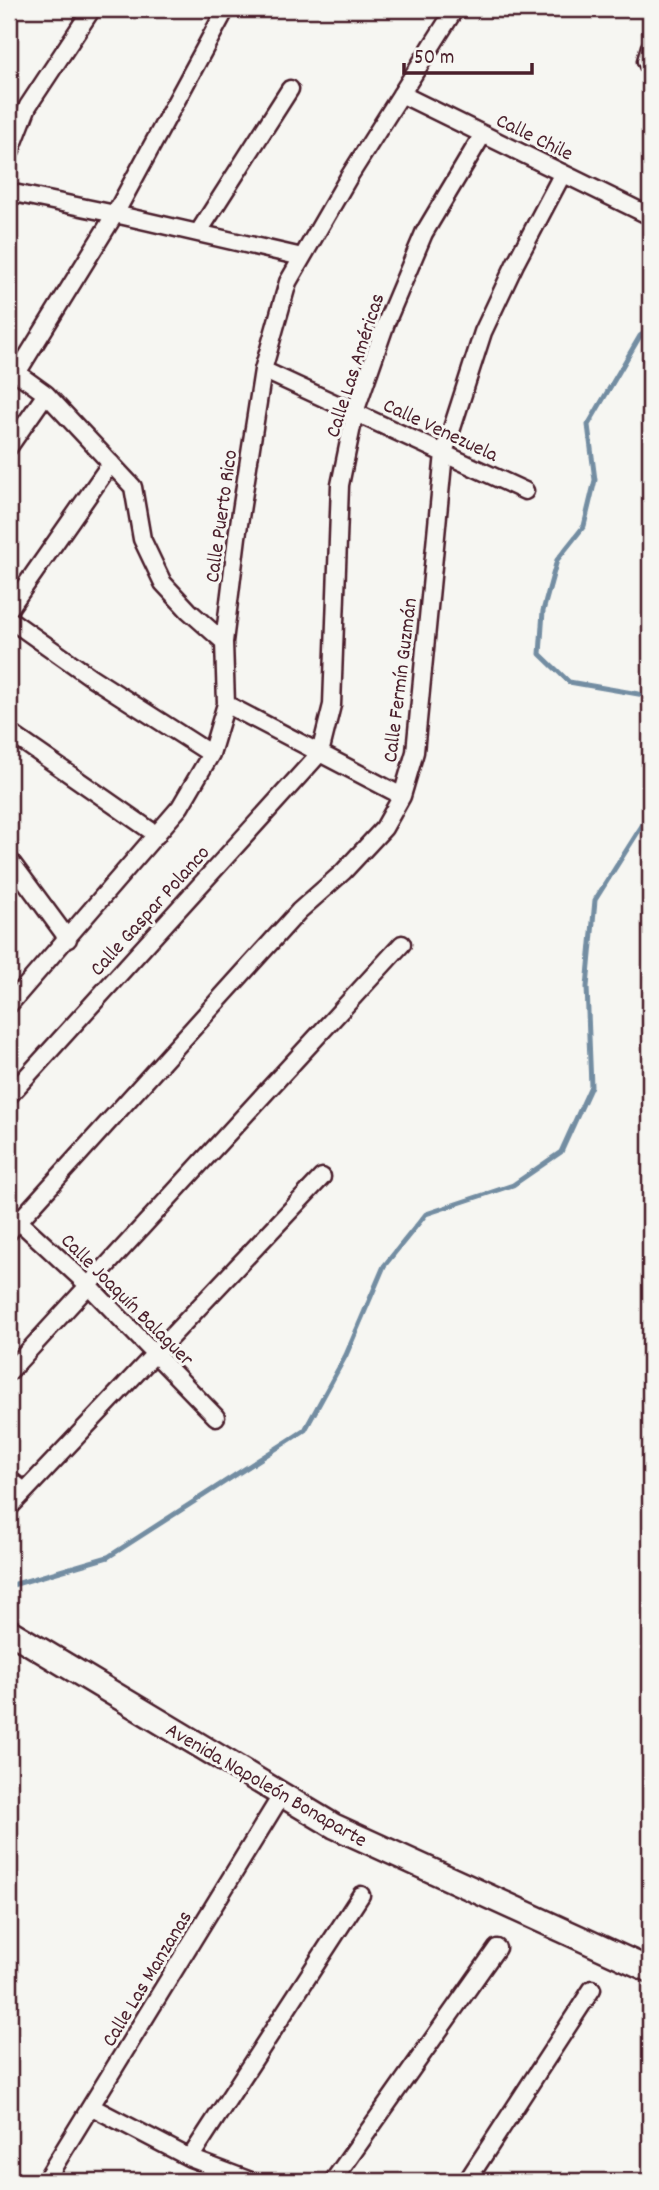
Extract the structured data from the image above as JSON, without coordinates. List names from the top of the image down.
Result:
{
  "streets": {
    "main road": ["Avenida Napoleón Bonaparte"],
    "street": [
      "Calle Chile",
      "Calle Las Américas",
      "Calle Venezuela",
      "Calle Puerto Rico",
      "Calle Fermín Guzmán",
      "Calle Gaspar Polanco",
      "Calle Joaquín Balaguer",
      "Calle Las Manzanas"
    ]
  },
  "crossings": [
    ["Calle Chile", "Calle Las Américas"],
    ["Calle Chile", "Calle Puerto Rico"],
    ["Calle Chile", "Calle Fermín Guzmán"],
    ["Calle Las Américas", "Calle Venezuela"],
    ["Calle Las Américas", "Calle Gaspar Polanco"],
    ["Calle Venezuela", "Calle Puerto Rico"],
    ["Calle Venezuela", "Calle Fermín Guzmán"],
    ["Calle Fermín Guzmán", "Calle Joaquín Balaguer"],
    ["Avenida Napoleón Bonaparte", "Calle Las Manzanas"]
  ],
  "scale_bar": "50 m"
}
